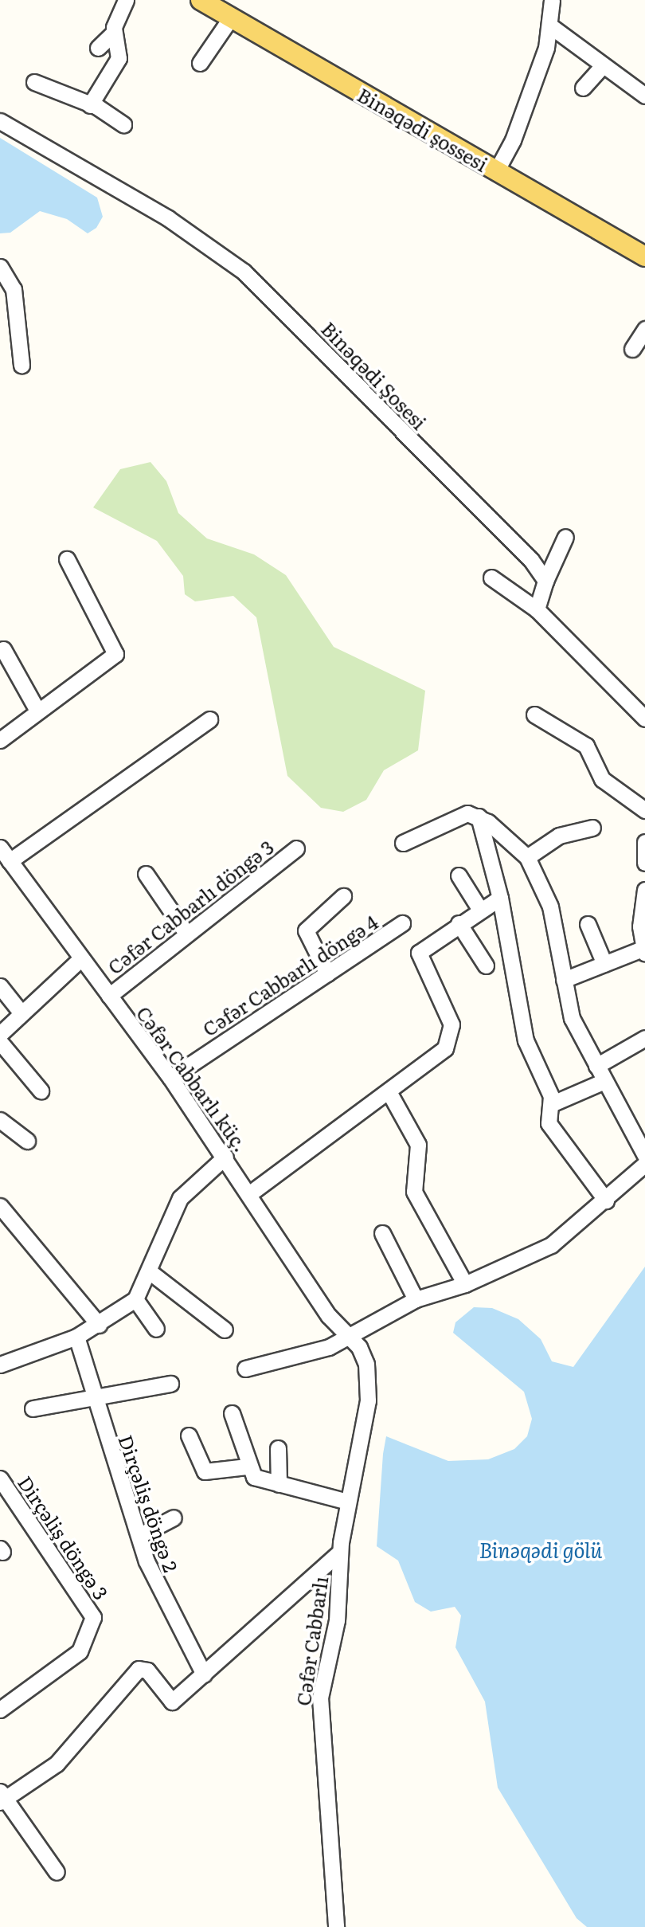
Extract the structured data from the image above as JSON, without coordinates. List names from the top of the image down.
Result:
{
  "streets": {
    "main road": ["Binəqədi şossesi"],
    "street": [
      "Binəqədi Şosesi",
      "Cəfər Cabbarlı döngə 3",
      "Cəfər Cabbarlı döngə 4",
      "Cəfər Cabbarlı küç.",
      "Dirçəliş döngə 2",
      "Dirçəliş döngə 3",
      "Cəfər Cabbarlı"
    ]
  },
  "crossings": [
    ["Cəfər Cabbarlı döngə 3", "Cəfər Cabbarlı küç."],
    ["Cəfər Cabbarlı döngə 4", "Cəfər Cabbarlı küç."],
    ["Cəfər Cabbarlı küç.", "Cəfər Cabbarlı"]
  ],
  "water": ["Binəqədi gölü"]
}
